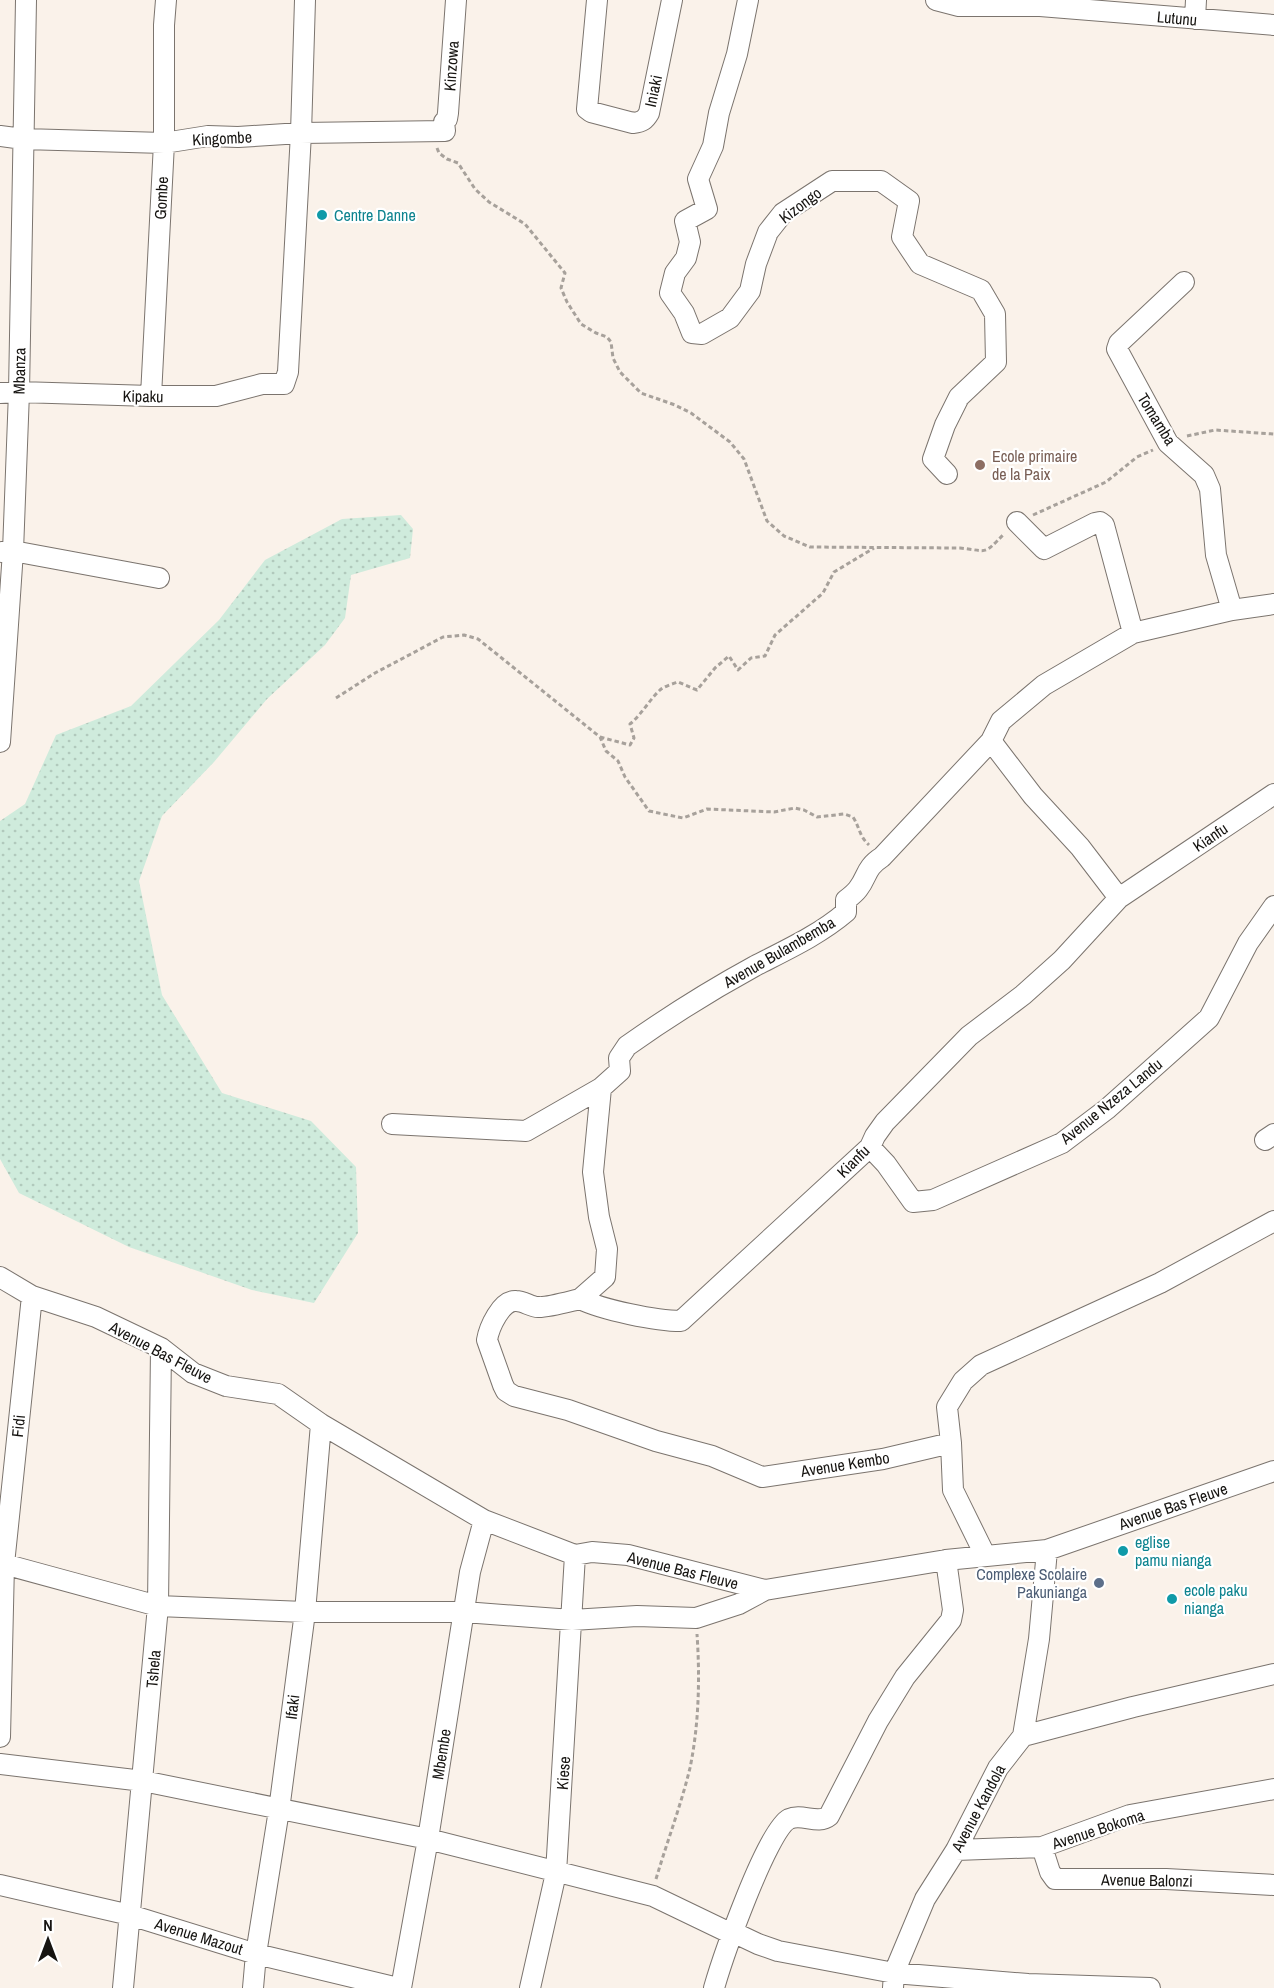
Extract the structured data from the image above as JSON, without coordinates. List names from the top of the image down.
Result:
{
  "streets": {
    "street": [
      "Lutunu",
      "Kinzowa",
      "Iniaki",
      "Kingombe",
      "Gombe",
      "Kizongo",
      "Mbanza",
      "Kipaku",
      "Tomamba",
      "Kianfu",
      "Avenue Bulambemba",
      "Avenue Nzeza Landu",
      "Avenue Bas Fleuve",
      "Fidi",
      "Avenue Kembo",
      "Tshela",
      "Ifaki",
      "Mbembe",
      "Kiese",
      "Avenue Kandola",
      "Avenue Bokoma",
      "Avenue Balonzi",
      "Avenue Mazout"
    ]
  },
  "crossings": [
    ["Kinzowa", "Kingombe"],
    ["Kingombe", "Gombe"],
    ["Kingombe", "Mbanza"],
    ["Kingombe", "Kipaku"],
    ["Gombe", "Kipaku"],
    ["Mbanza", "Kipaku"],
    ["Tomamba", "Avenue Bulambemba"],
    ["Kianfu", "Avenue Nzeza Landu"],
    ["Kianfu", "Avenue Kembo"],
    ["Avenue Bas Fleuve", "Fidi"],
    ["Avenue Bas Fleuve", "Tshela"],
    ["Avenue Bas Fleuve", "Ifaki"],
    ["Avenue Bas Fleuve", "Mbembe"],
    ["Avenue Bas Fleuve", "Kiese"],
    ["Avenue Bas Fleuve", "Avenue Kandola"],
    ["Tshela", "Avenue Mazout"],
    ["Ifaki", "Avenue Mazout"],
    ["Mbembe", "Avenue Mazout"],
    ["Avenue Kandola", "Avenue Bokoma"],
    ["Avenue Bokoma", "Avenue Balonzi"]
  ],
  "places": [
    "Centre Danne",
    "Ecole primaire de la Paix",
    "eglise pamu nianga",
    "Complexe Scolaire Pakunianga",
    "ecole paku nianga"
  ],
  "north": "top"
}
